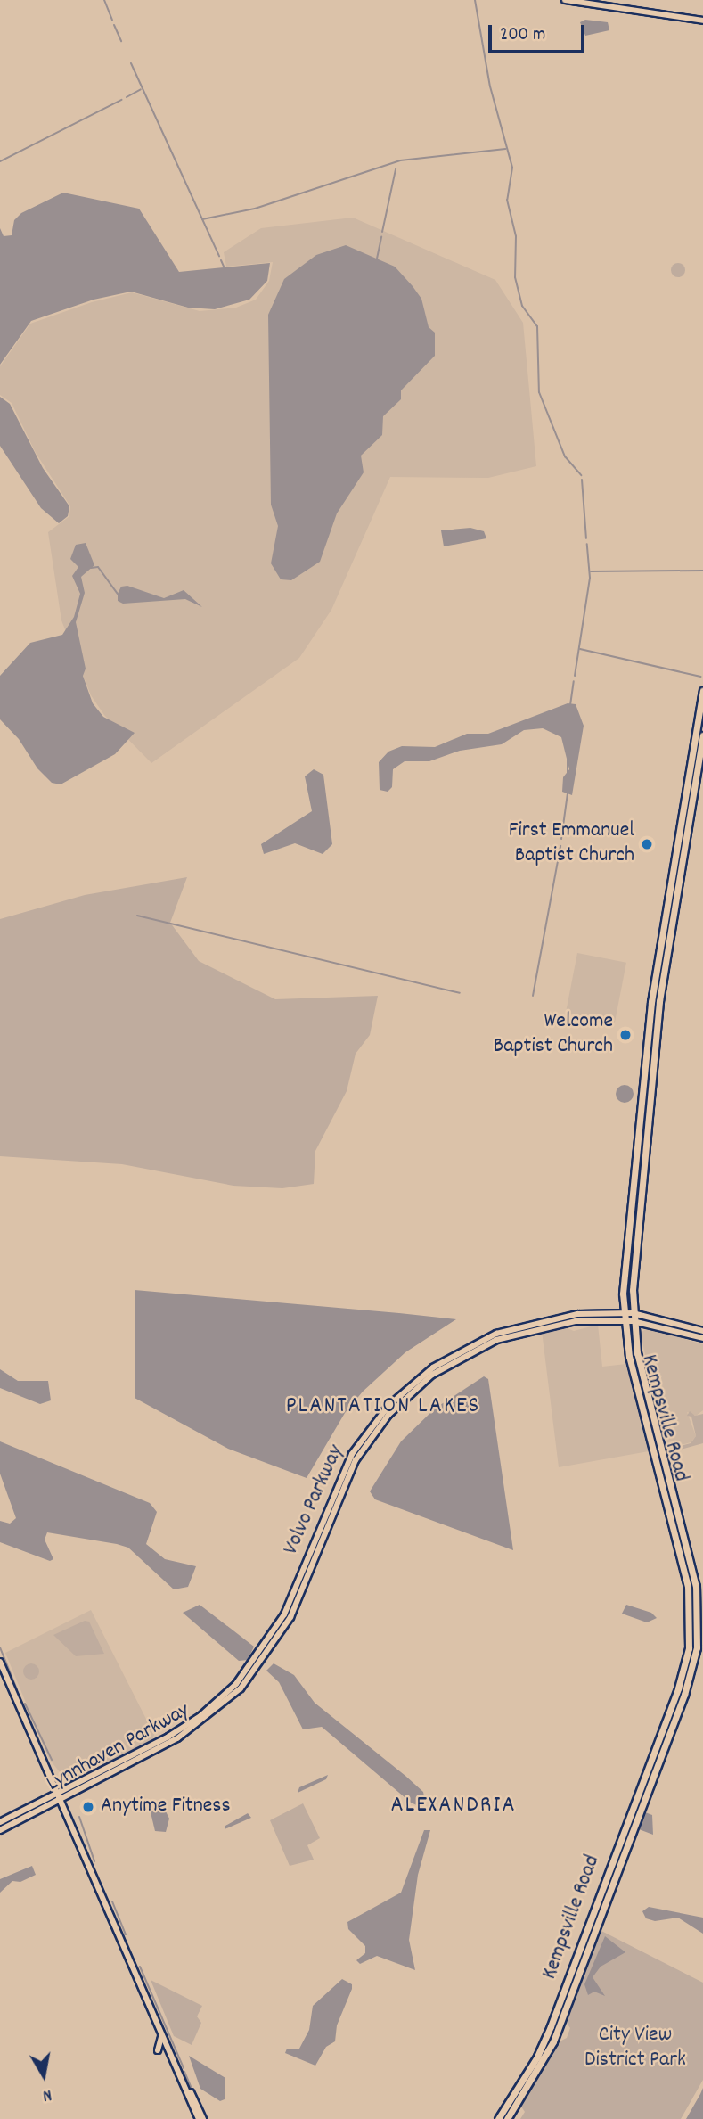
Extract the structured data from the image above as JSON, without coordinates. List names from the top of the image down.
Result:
{
  "streets": {
    "main road": ["Kempsville Road", "Volvo Parkway", "Lynnhaven Parkway"]
  },
  "crossings": [
    ["Kempsville Road", "Volvo Parkway"],
    ["Volvo Parkway", "Lynnhaven Parkway"]
  ],
  "districts": ["PLANTATION LAKES", "ALEXANDRIA"],
  "parks": ["City View District Park"],
  "places": ["First Emmanuel Baptist Church", "Welcome Baptist Church", "Anytime Fitness"],
  "scale_bar": "200 m",
  "north": "bottom"
}
